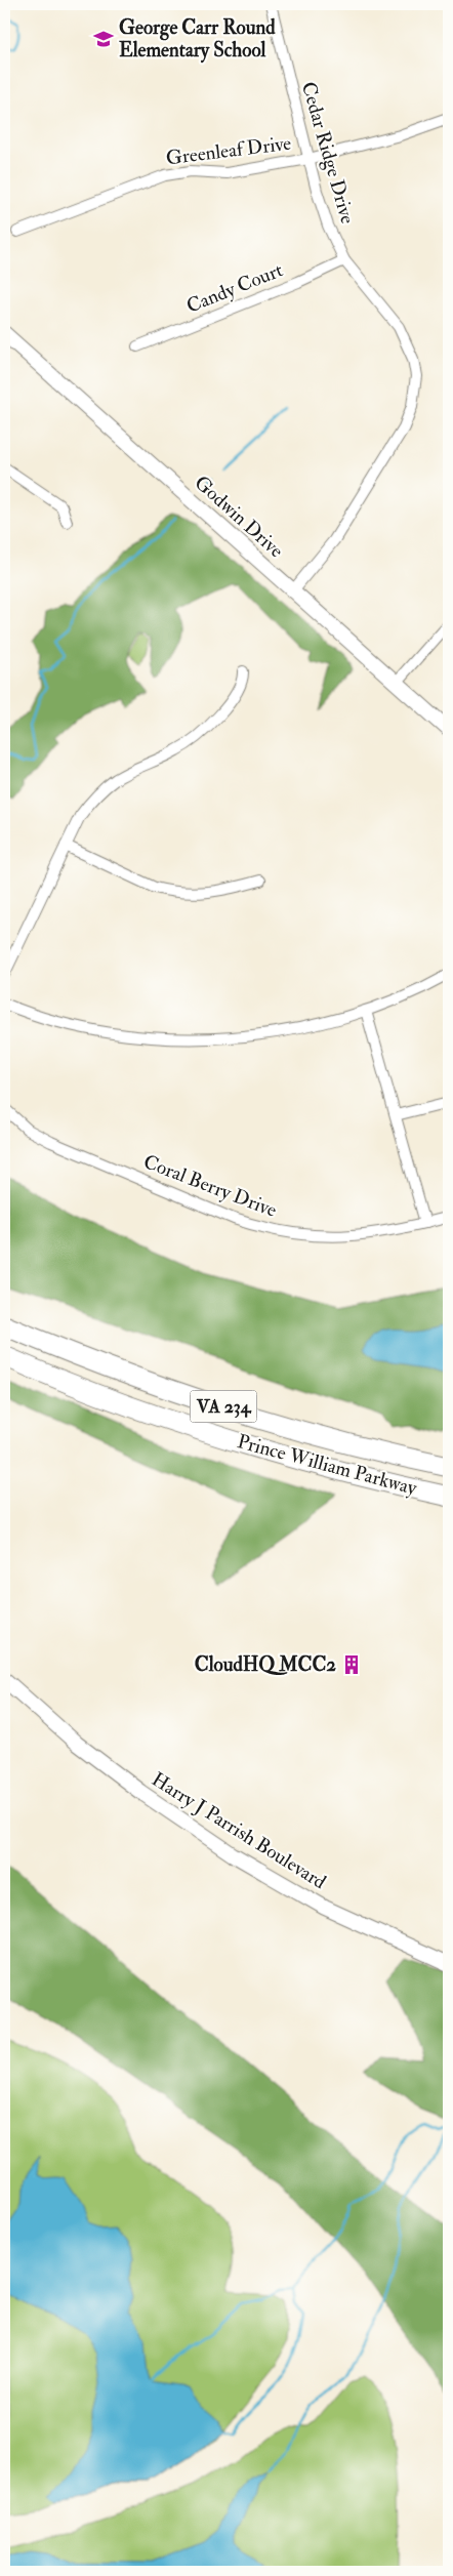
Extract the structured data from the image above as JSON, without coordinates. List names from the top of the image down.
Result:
{
  "streets": {
    "highway": ["VA 234", "Prince William Parkway"],
    "street": [
      "Greenleaf Drive",
      "Cedar Ridge Drive",
      "Candy Court",
      "Godwin Drive",
      "Coral Berry Drive",
      "Harry J Parrish Boulevard"
    ]
  },
  "crossings": [
    ["Greenleaf Drive", "Cedar Ridge Drive"],
    ["Cedar Ridge Drive", "Candy Court"],
    ["Cedar Ridge Drive", "Godwin Drive"]
  ],
  "places": {
    "school or university": ["George Carr Round Elementary School"],
    "building": ["CloudHQ MCC2"]
  }
}
